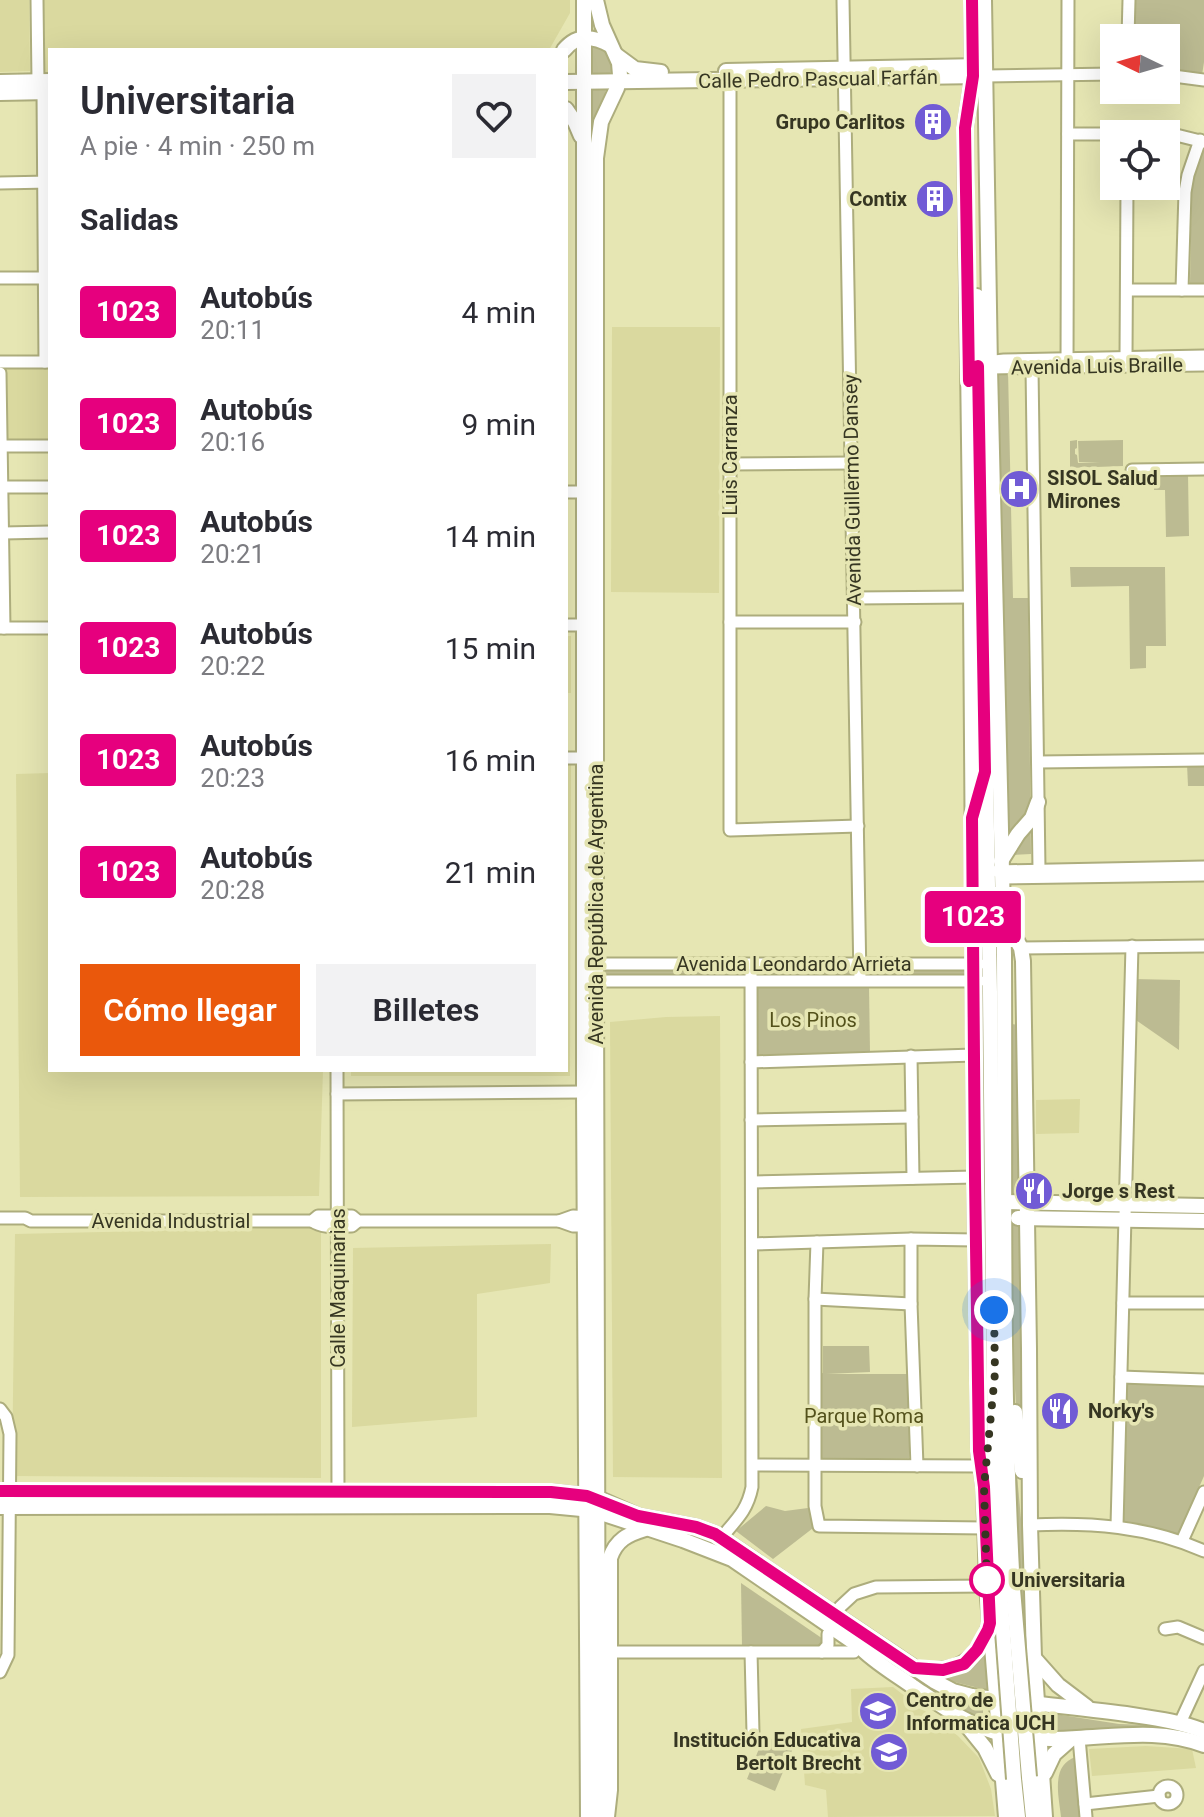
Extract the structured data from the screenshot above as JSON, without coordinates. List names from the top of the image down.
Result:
{
  "streets": {
    "main road": ["Calle Pedro Pascual Farfán", "Avenida República de Argentina"],
    "street": [
      "Avenida Luis Braille",
      "Luis Carranza",
      "Avenida Guillermo Dansey",
      "Avenida Leondardo Arrieta",
      "Avenida Industrial",
      "Calle Maquinarias"
    ]
  },
  "crossings": [
    ["Calle Pedro Pascual Farfán", "Luis Carranza"],
    ["Calle Pedro Pascual Farfán", "Avenida Guillermo Dansey"],
    ["Calle Pedro Pascual Farfán", "Avenida República de Argentina"],
    ["Luis Carranza", "Avenida Guillermo Dansey"],
    ["Avenida Guillermo Dansey", "Avenida Leondardo Arrieta"],
    ["Avenida República de Argentina", "Avenida Leondardo Arrieta"],
    ["Avenida República de Argentina", "Avenida Industrial"],
    ["Avenida Industrial", "Calle Maquinarias"]
  ],
  "parks": ["Los Pinos", "Parque Roma"],
  "places": {
    "building": ["Grupo Carlitos", "Contix"],
    "hospital": ["SISOL Salud Mirones"],
    "restaurant": ["Jorge s Rest", "Norky's"],
    "other": ["Universitaria"],
    "school or university": ["Centro de Informatica UCH", "Institución Educativa Bertolt Brecht"]
  },
  "lines": ["bus line 1023"],
  "north": "left",
  "page": {
    "on_map": "1023",
    "heading": [
      ["Universitaria", "A pie · 4 min · 250 m"],
      "Salidas"
    ],
    "list": [
      {
        "mark": "1023",
        "name": "Autobús",
        "note": "20:11",
        "value": "4 min"
      },
      {
        "mark": "1023",
        "name": "Autobús",
        "note": "20:16",
        "value": "9 min"
      },
      {
        "mark": "1023",
        "name": "Autobús",
        "note": "20:21",
        "value": "14 min"
      },
      {
        "mark": "1023",
        "name": "Autobús",
        "note": "20:22",
        "value": "15 min"
      },
      {
        "mark": "1023",
        "name": "Autobús",
        "note": "20:23",
        "value": "16 min"
      },
      {
        "mark": "1023",
        "name": "Autobús",
        "note": "20:28",
        "value": "21 min"
      }
    ],
    "buttons": ["Cómo llegar", "Billetes"]
  }
}
